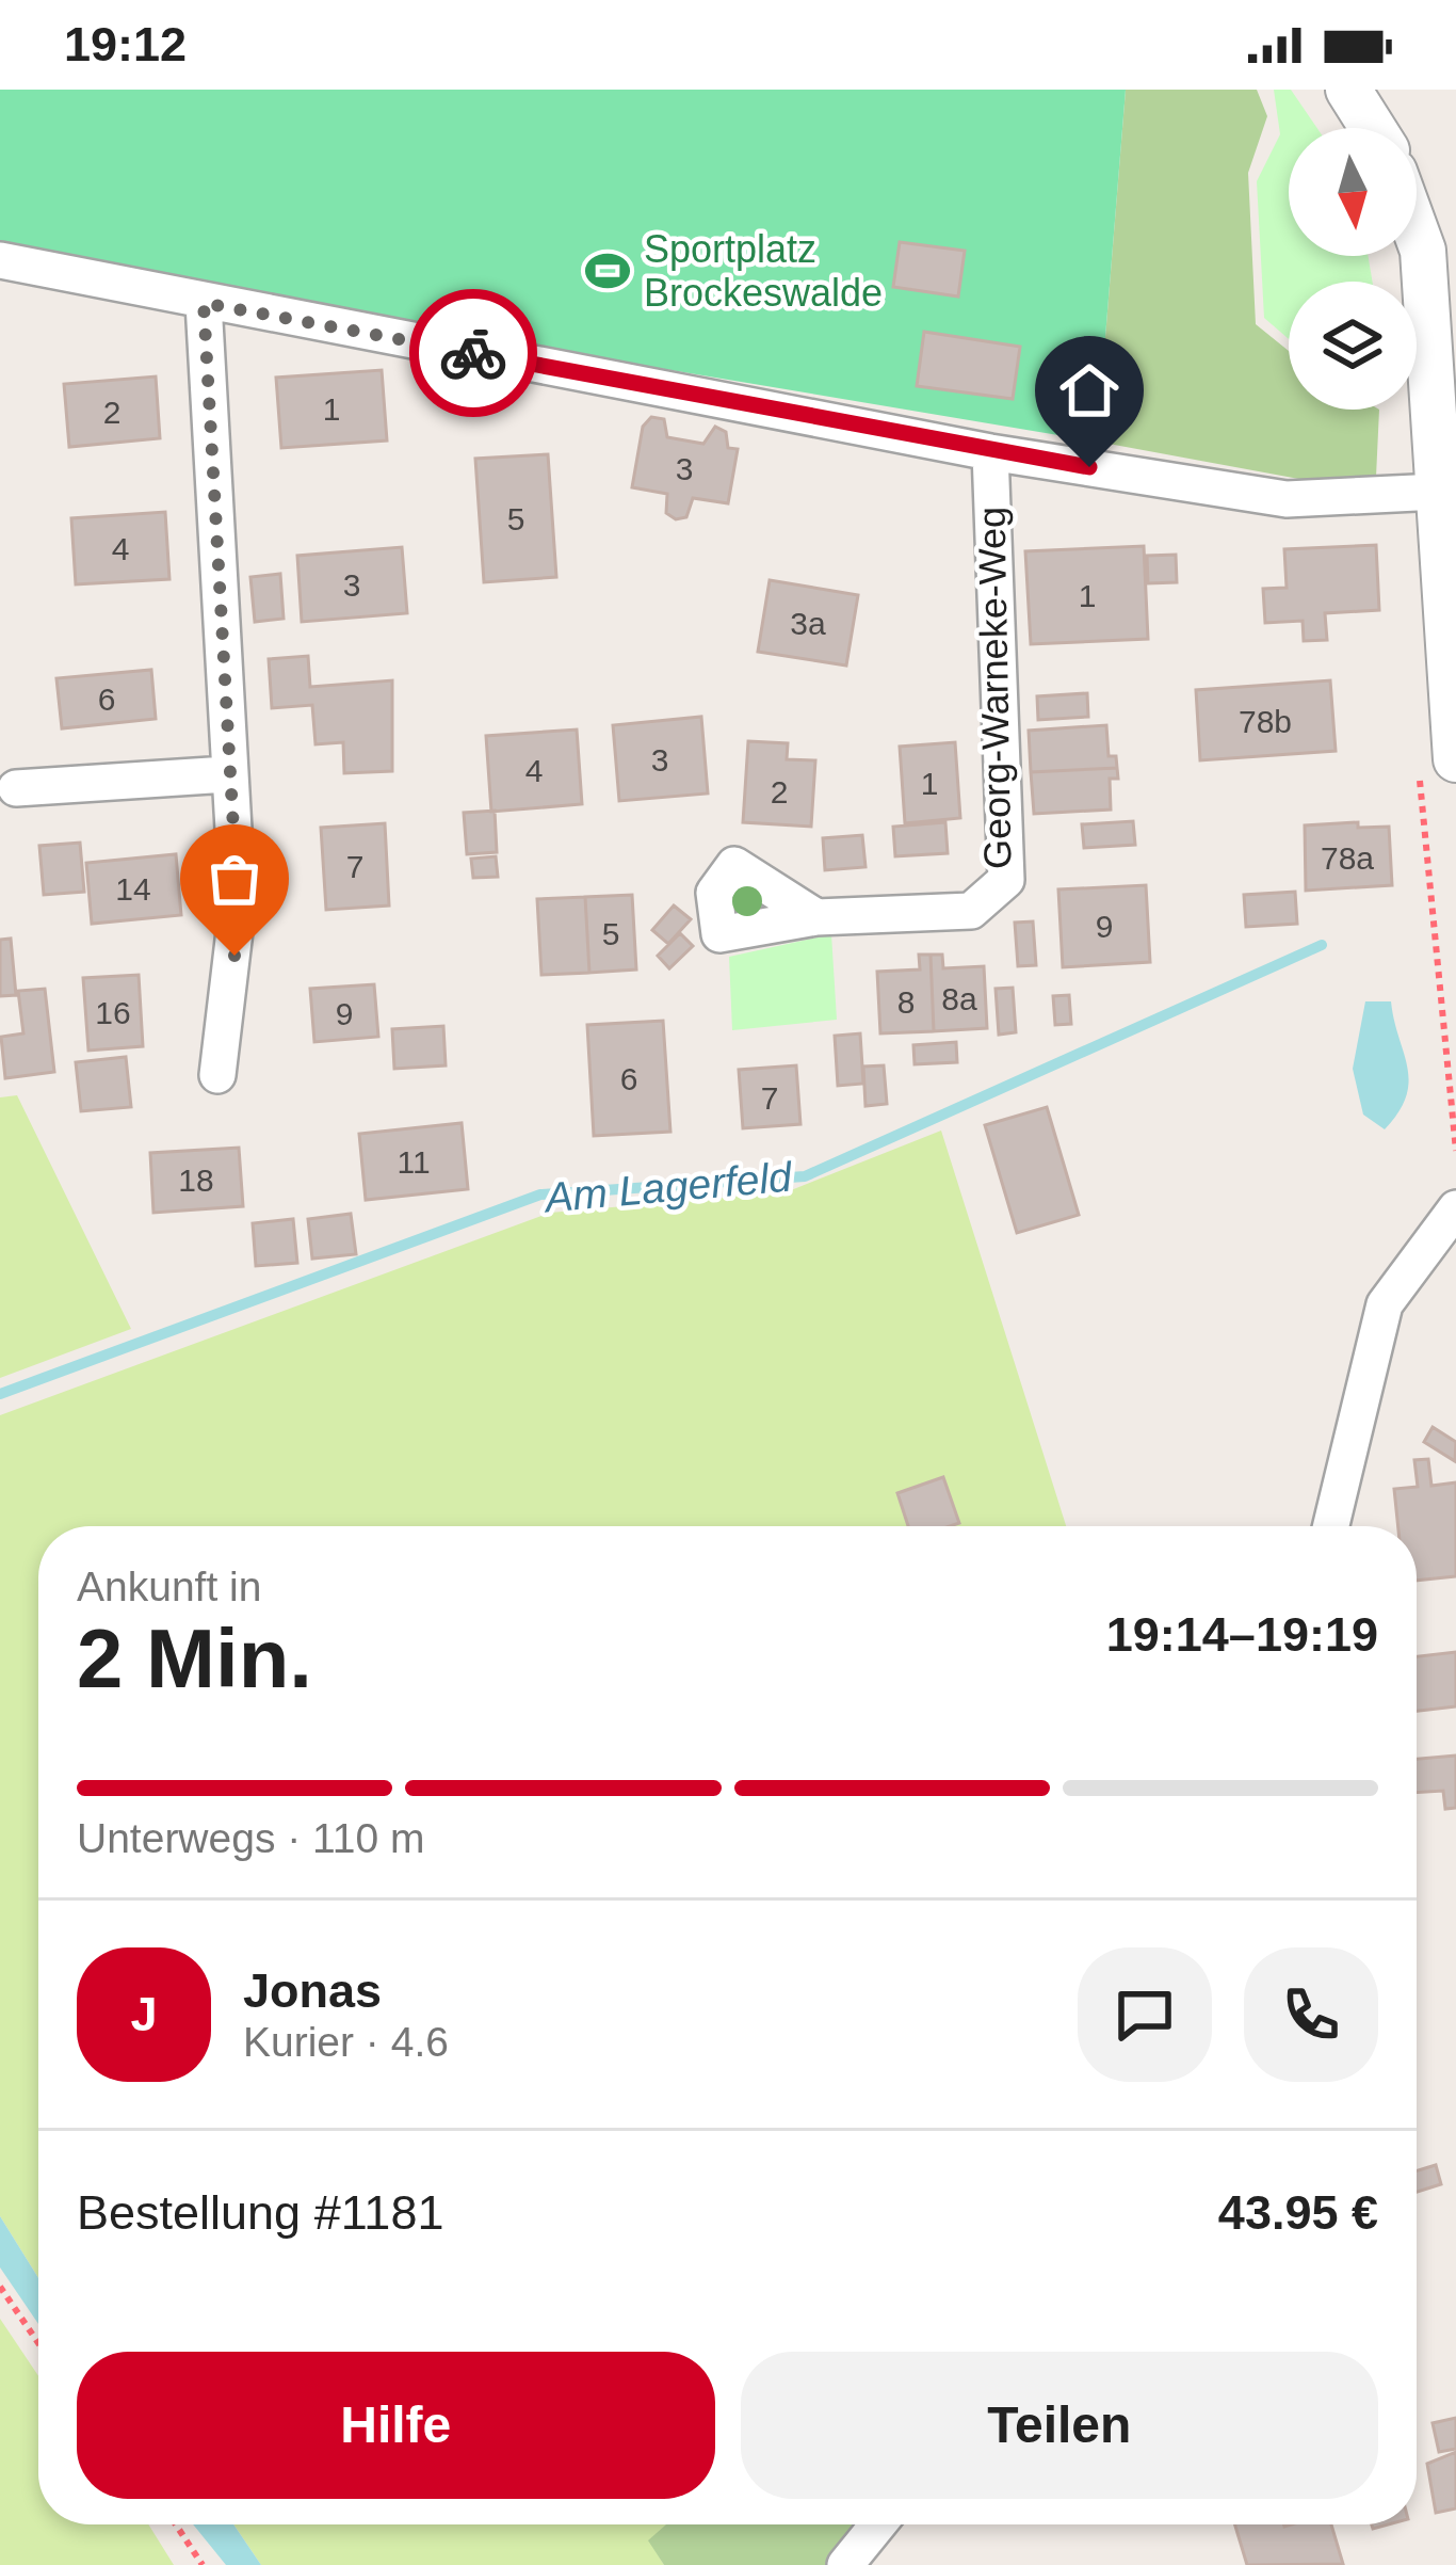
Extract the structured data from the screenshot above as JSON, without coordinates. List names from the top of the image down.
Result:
{
  "streets": {
    "street": ["Georg-Warneke-Weg"]
  },
  "water": ["Am Lagerfeld"],
  "places": {
    "sports": ["Sportplatz Brockeswalde"]
  },
  "house_numbers": [
    "1",
    "2",
    "3",
    "5",
    "4",
    "3",
    "1",
    "3a",
    "6",
    "78b",
    "3",
    "4",
    "1",
    "2",
    "78a",
    "7",
    "14",
    "9",
    "5",
    "8a",
    "8",
    "16",
    "9",
    "6",
    "7",
    "11",
    "18"
  ],
  "north": "bottom",
  "page": {
    "status": "19:12",
    "heading": ["2 Min.", "Ankunft in", "19:14–19:19"],
    "panel": [
      "Jonas",
      "Kurier · 4.6",
      "Bestellung #1181",
      "43.95 €"
    ],
    "bar": "Unterwegs · 110 m",
    "round": "J",
    "buttons": ["Hilfe", "Teilen"]
  }
}
